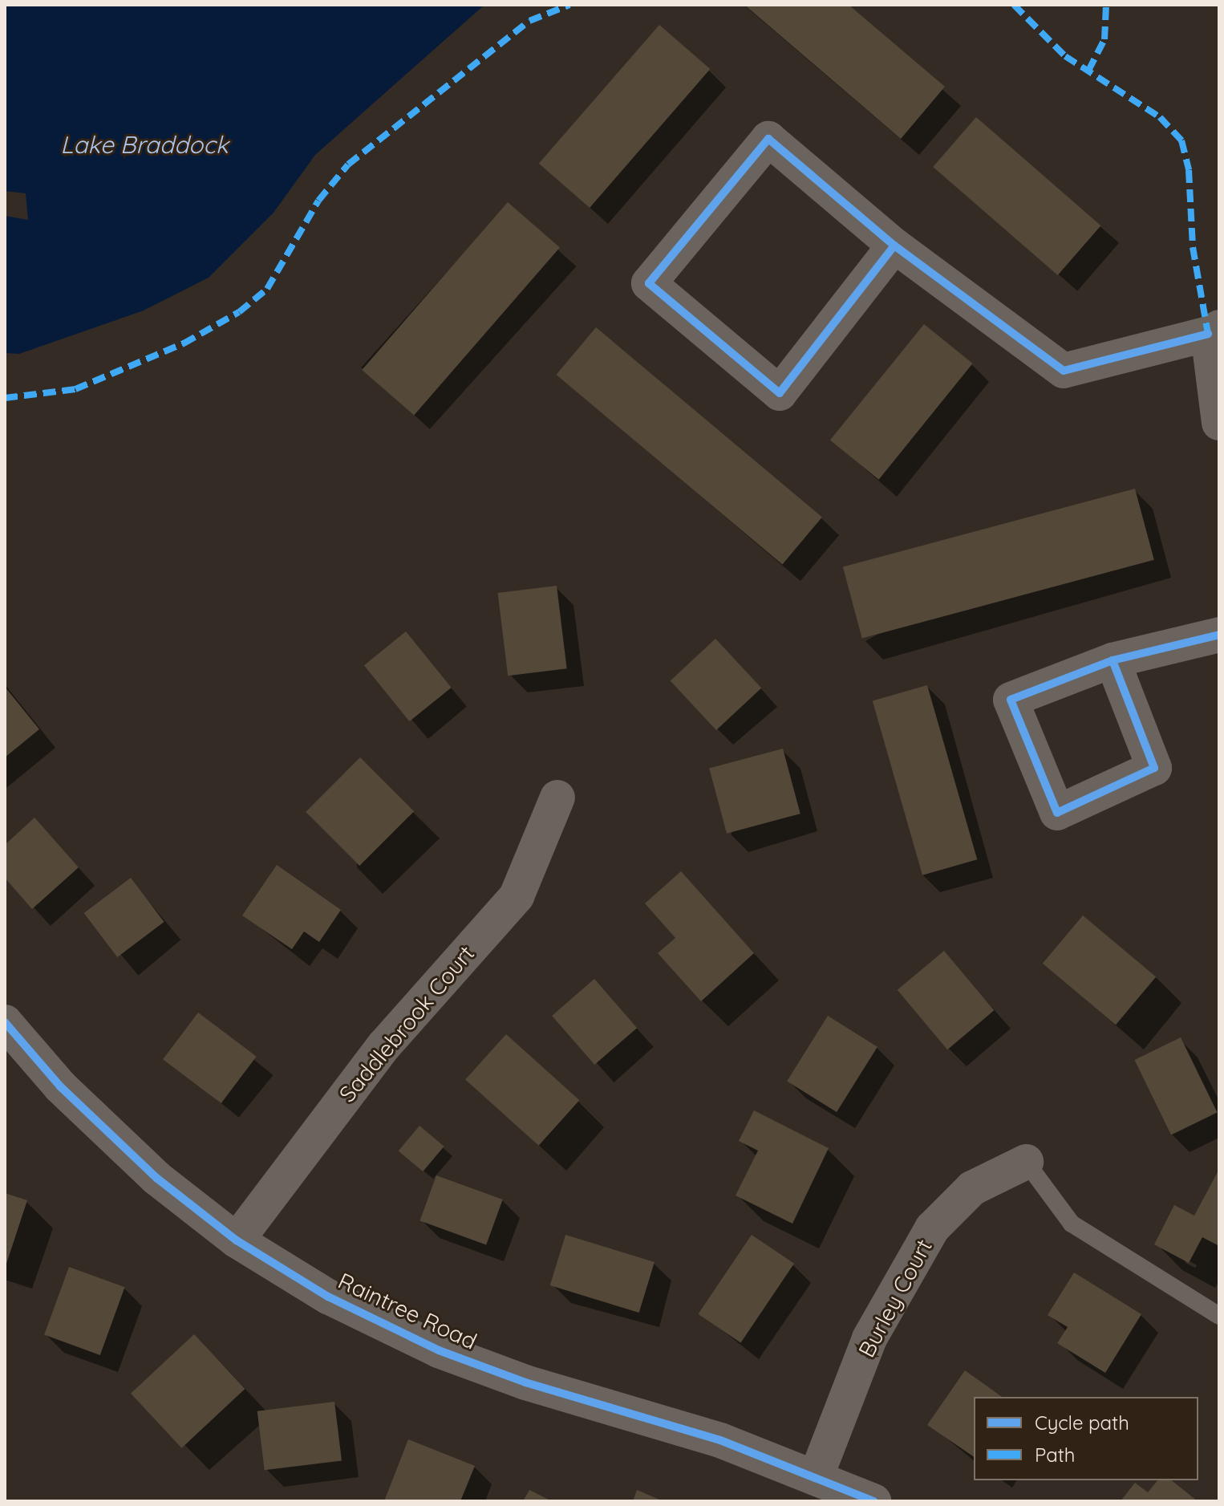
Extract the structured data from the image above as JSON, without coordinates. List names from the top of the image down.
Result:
{
  "streets": {
    "street": ["Saddlebrook Court", "Burley Court", "Raintree Road"]
  },
  "crossings": [
    ["Saddlebrook Court", "Raintree Road"],
    ["Burley Court", "Raintree Road"]
  ],
  "water": ["Lake Braddock"],
  "legend": ["Cycle path", "Path"]
}
